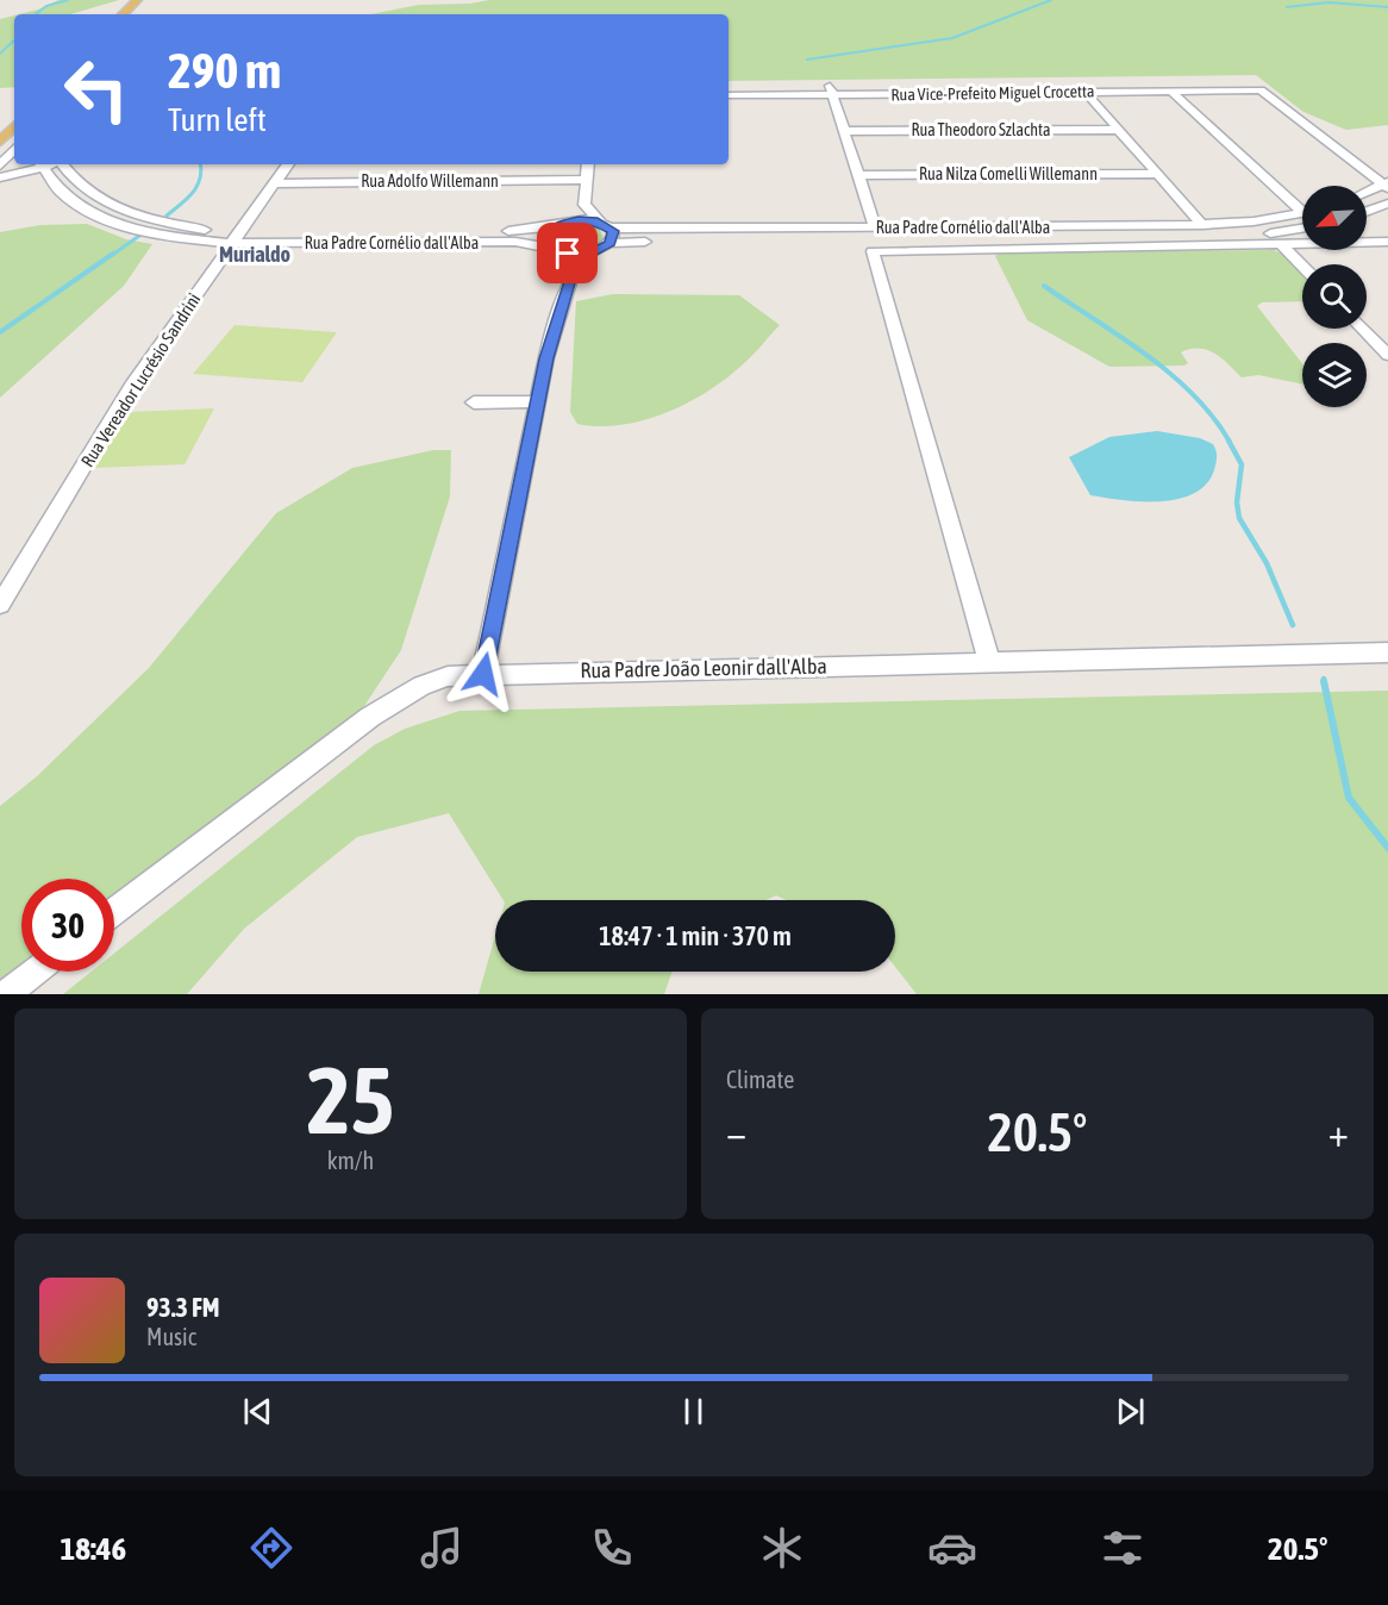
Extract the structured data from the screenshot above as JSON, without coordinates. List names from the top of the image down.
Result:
{
  "streets": {
    "street": [
      "Rua Vice-Prefeito Miguel Crocetta",
      "Rua Theodoro Szlachta",
      "Rua Nilza Comelli Willemann",
      "Rua Adolfo Willemann",
      "Rua Padre Cornélio dall'Alba",
      "Rua Vereador Lucrésio Sandrini",
      "Rua Padre João Leonir dall'Alba"
    ]
  },
  "crossings": [
    ["Rua Adolfo Willemann", "Rua Vereador Lucrésio Sandrini"],
    ["Rua Padre Cornélio dall'Alba", "Rua Vereador Lucrésio Sandrini"]
  ],
  "districts": ["Murialdo"],
  "north": "bottom left",
  "page": {
    "turn": ["290 m", "Turn left"],
    "limit": "30",
    "trip": "18:47 · 1 min · 370 m",
    "tile": [
      ["25", "km/h"],
      "Climate"
    ],
    "heat": ["−", "20.5°", "+"],
    "song": ["93.3 FM", "Music"],
    "tabs": ["18:46", "20.5°"]
  }
}
